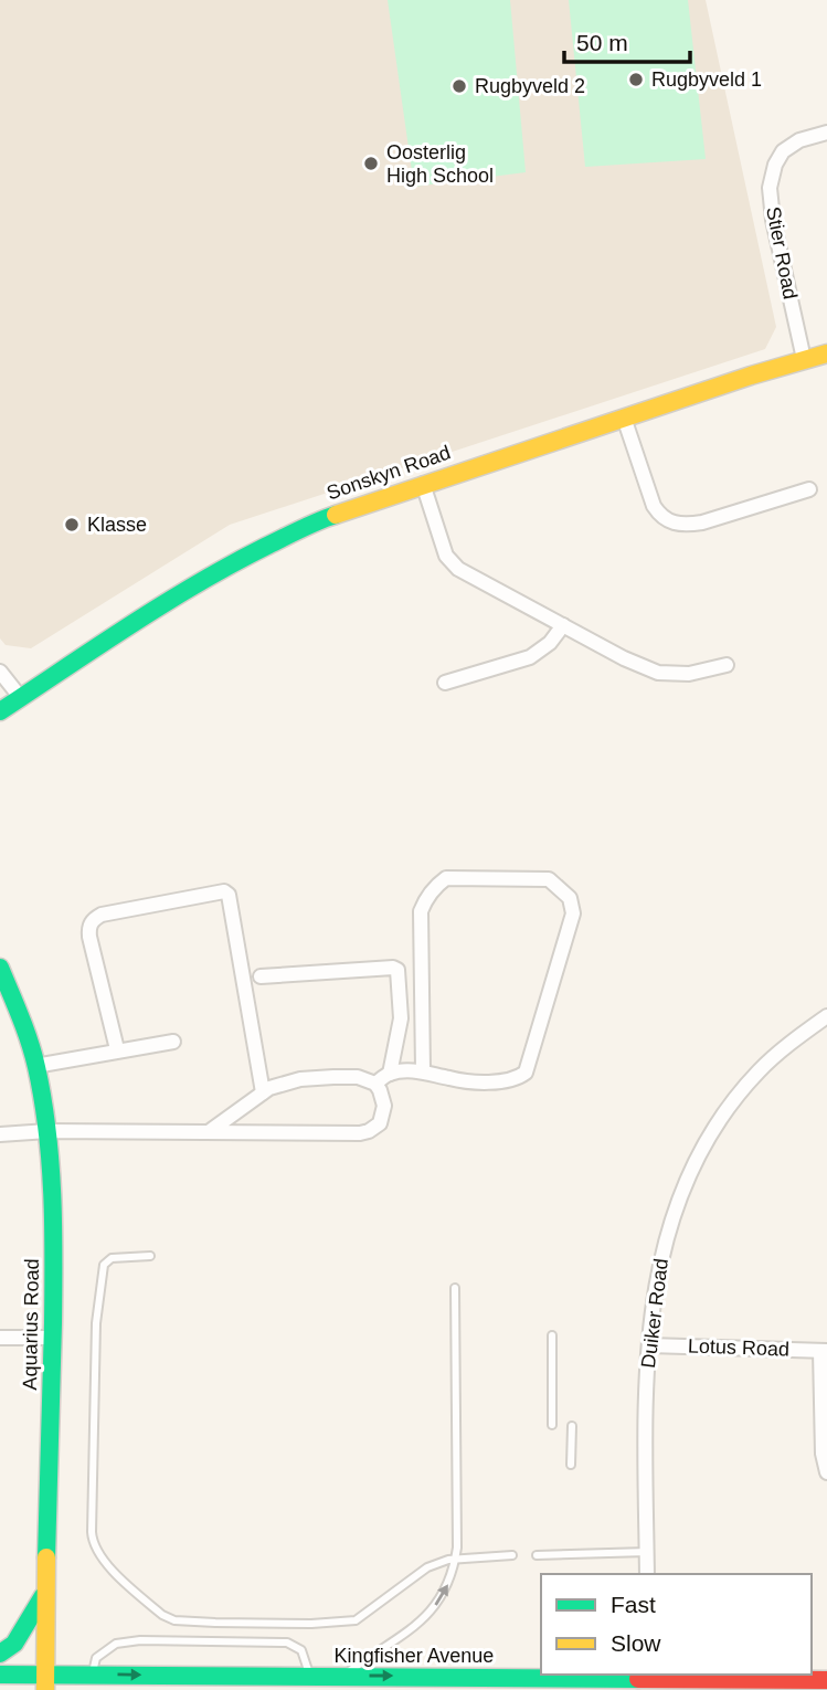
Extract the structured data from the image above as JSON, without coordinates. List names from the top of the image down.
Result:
{
  "streets": {
    "street": [
      "Stier Road",
      "Sonskyn Road",
      "Duiker Road",
      "Aquarius Road",
      "Lotus Road",
      "Kingfisher Avenue"
    ]
  },
  "crossings": [
    ["Stier Road", "Sonskyn Road"],
    ["Duiker Road", "Lotus Road"],
    ["Aquarius Road", "Kingfisher Avenue"]
  ],
  "one_way": ["Kingfisher Avenue"],
  "places": [
    "Rugbyveld 1",
    "Rugbyveld 2",
    "Oosterlig High School",
    "Klasse"
  ],
  "legend": ["Fast", "Slow"],
  "scale_bar": "50 m"
}
